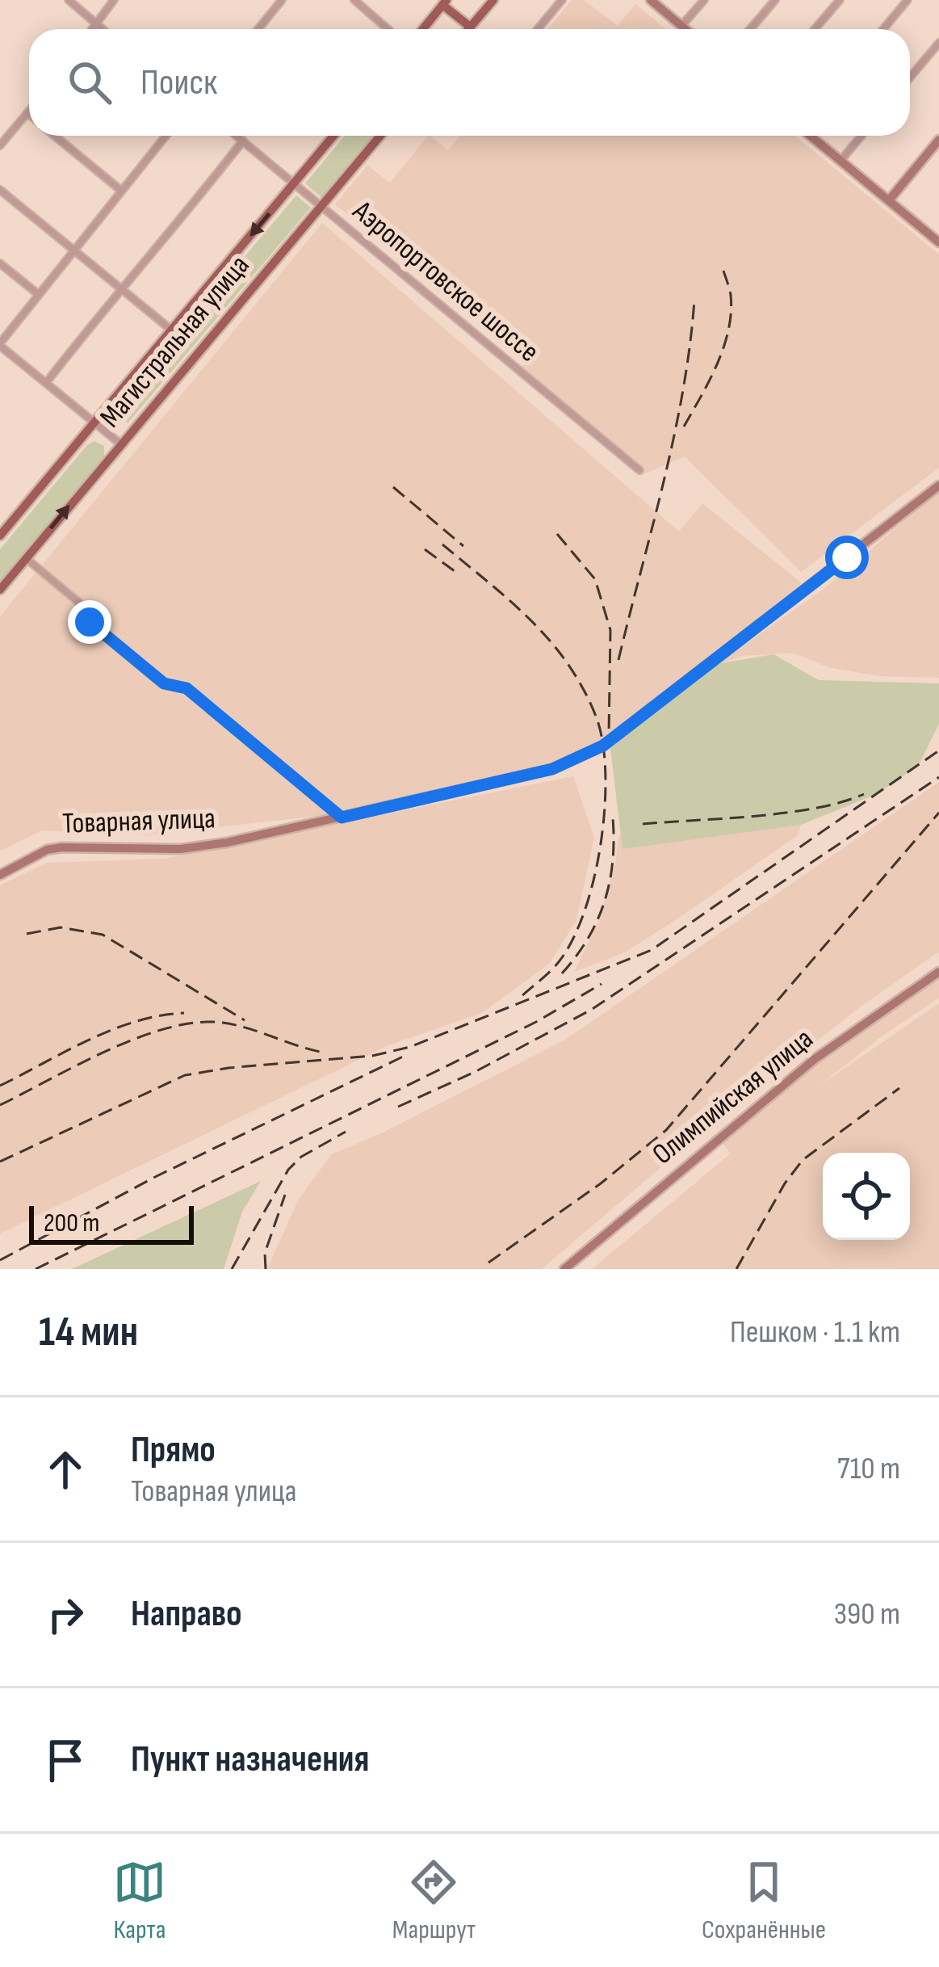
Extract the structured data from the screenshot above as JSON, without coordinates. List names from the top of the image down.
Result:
{
  "streets": {
    "main road": ["Магистральная улица"],
    "street": ["Аэропортовское шоссе", "Товарная улица", "Олимпийская улица"]
  },
  "crossings": [
    ["Аэропортовское шоссе", "Магистральная улица"]
  ],
  "scale_bar": "200 m",
  "page": {
    "search": "Поиск",
    "scale": "200 m",
    "heading": ["14 мин", "Пешком · 1.1 km"],
    "list": [
      ["Прямо", "Товарная улица", "710 m"],
      ["Направо", "390 m"],
      "Пункт назначения"
    ],
    "nav": ["Карта", "Маршрут", "Сохранённые"]
  }
}
